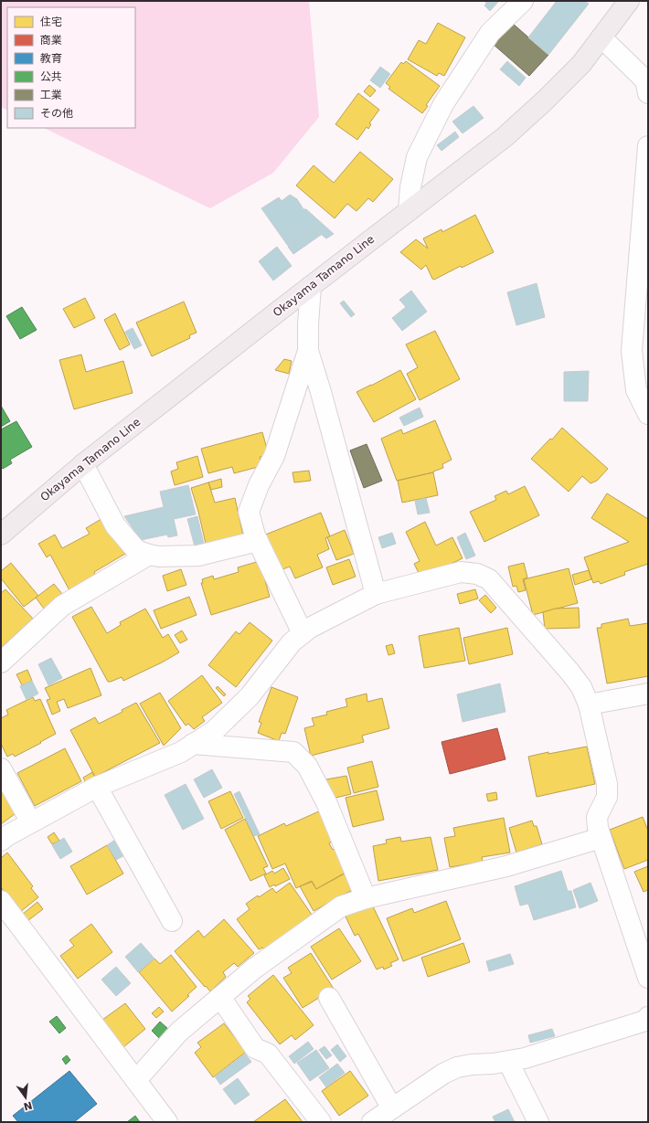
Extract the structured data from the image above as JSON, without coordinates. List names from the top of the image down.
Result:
{
  "streets": {
    "main road": ["Okayama Tamano Line"]
  },
  "legend": [
    "住宅",
    "商業",
    "教育",
    "公共",
    "工業",
    "その他"
  ],
  "north": "bottom"
}
